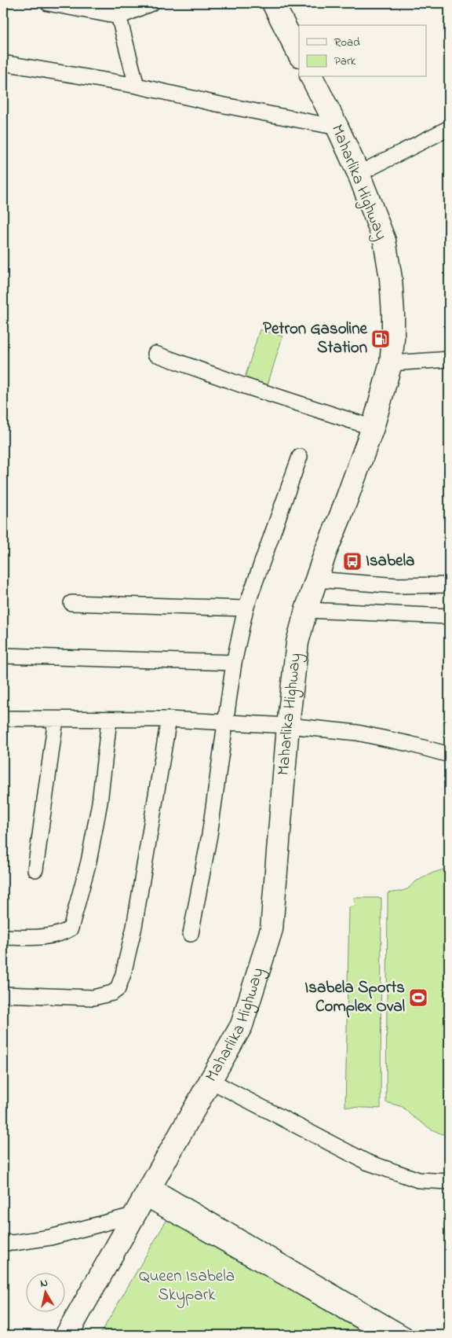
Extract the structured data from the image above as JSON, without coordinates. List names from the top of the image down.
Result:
{
  "streets": {
    "highway": ["Maharlika Highway"]
  },
  "parks": ["Queen Isabela Skypark"],
  "places": {
    "fuel station": ["Petron Gasoline Station"],
    "bus stop": ["Isabela"],
    "sports": ["Isabela Sports Complex Oval"]
  },
  "legend": ["Road", "Park"],
  "north": "top"
}
